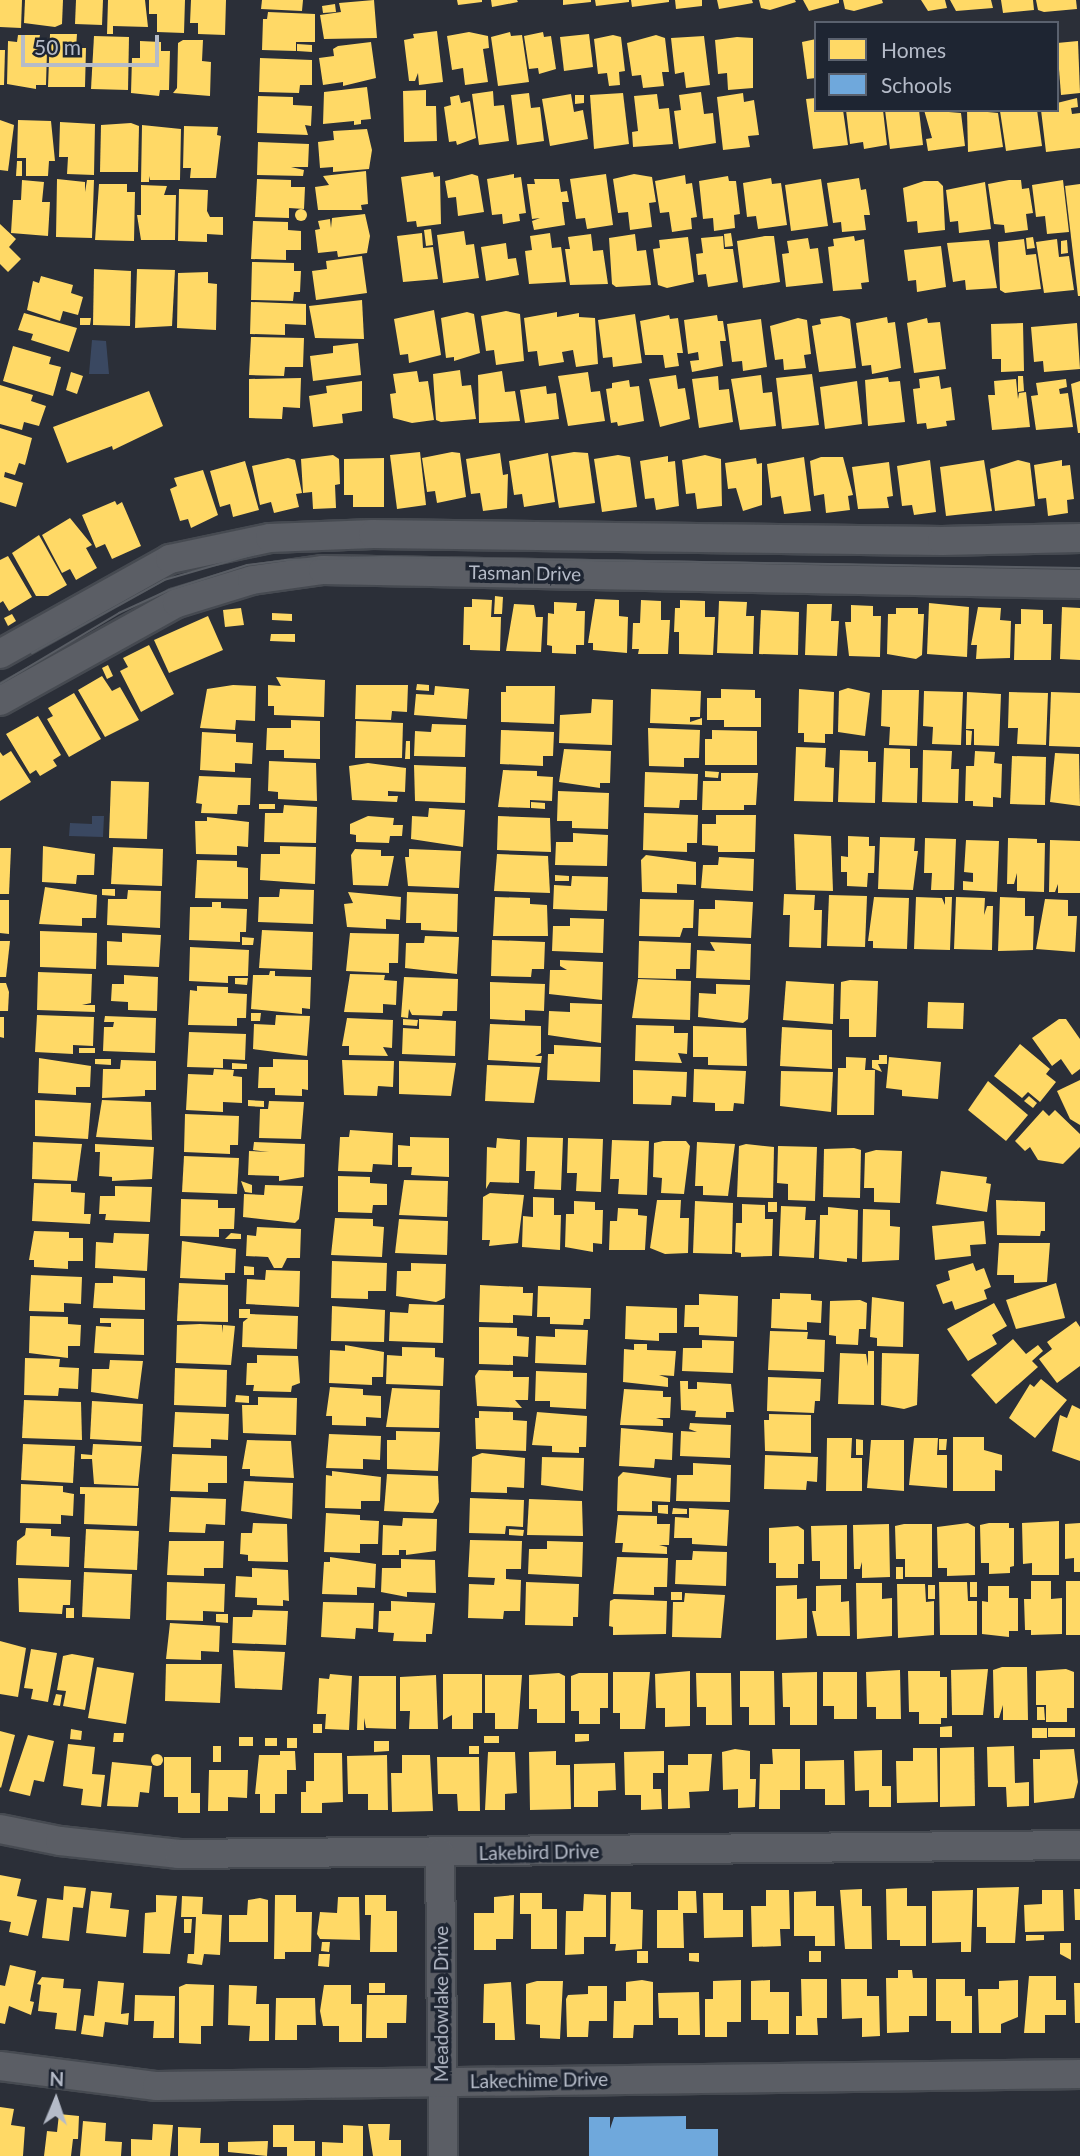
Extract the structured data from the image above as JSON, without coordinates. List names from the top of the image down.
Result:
{
  "streets": {
    "street": [
      "Tasman Drive",
      "Lakebird Drive",
      "Meadowlake Drive",
      "Lakechime Drive"
    ]
  },
  "crossings": [
    ["Lakebird Drive", "Meadowlake Drive"],
    ["Meadowlake Drive", "Lakechime Drive"]
  ],
  "legend": ["Homes", "Schools"],
  "scale_bar": "50 m",
  "north": "top"
}
